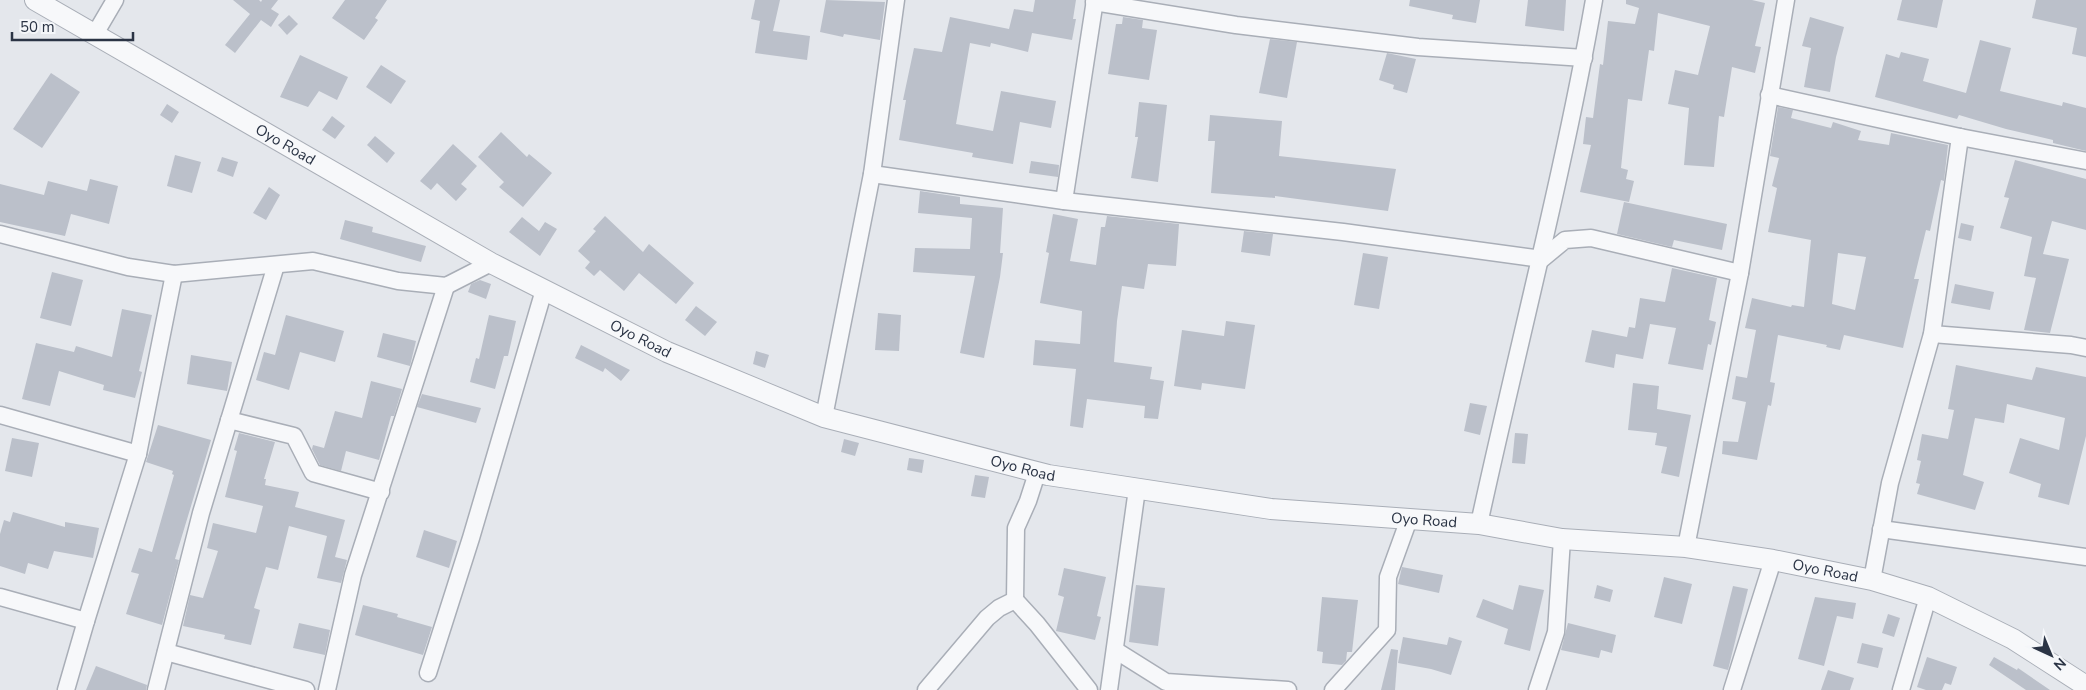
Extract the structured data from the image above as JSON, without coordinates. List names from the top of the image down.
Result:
{
  "streets": {
    "street": ["Oyo Road"]
  },
  "scale_bar": "50 m",
  "north": "bottom right"
}
